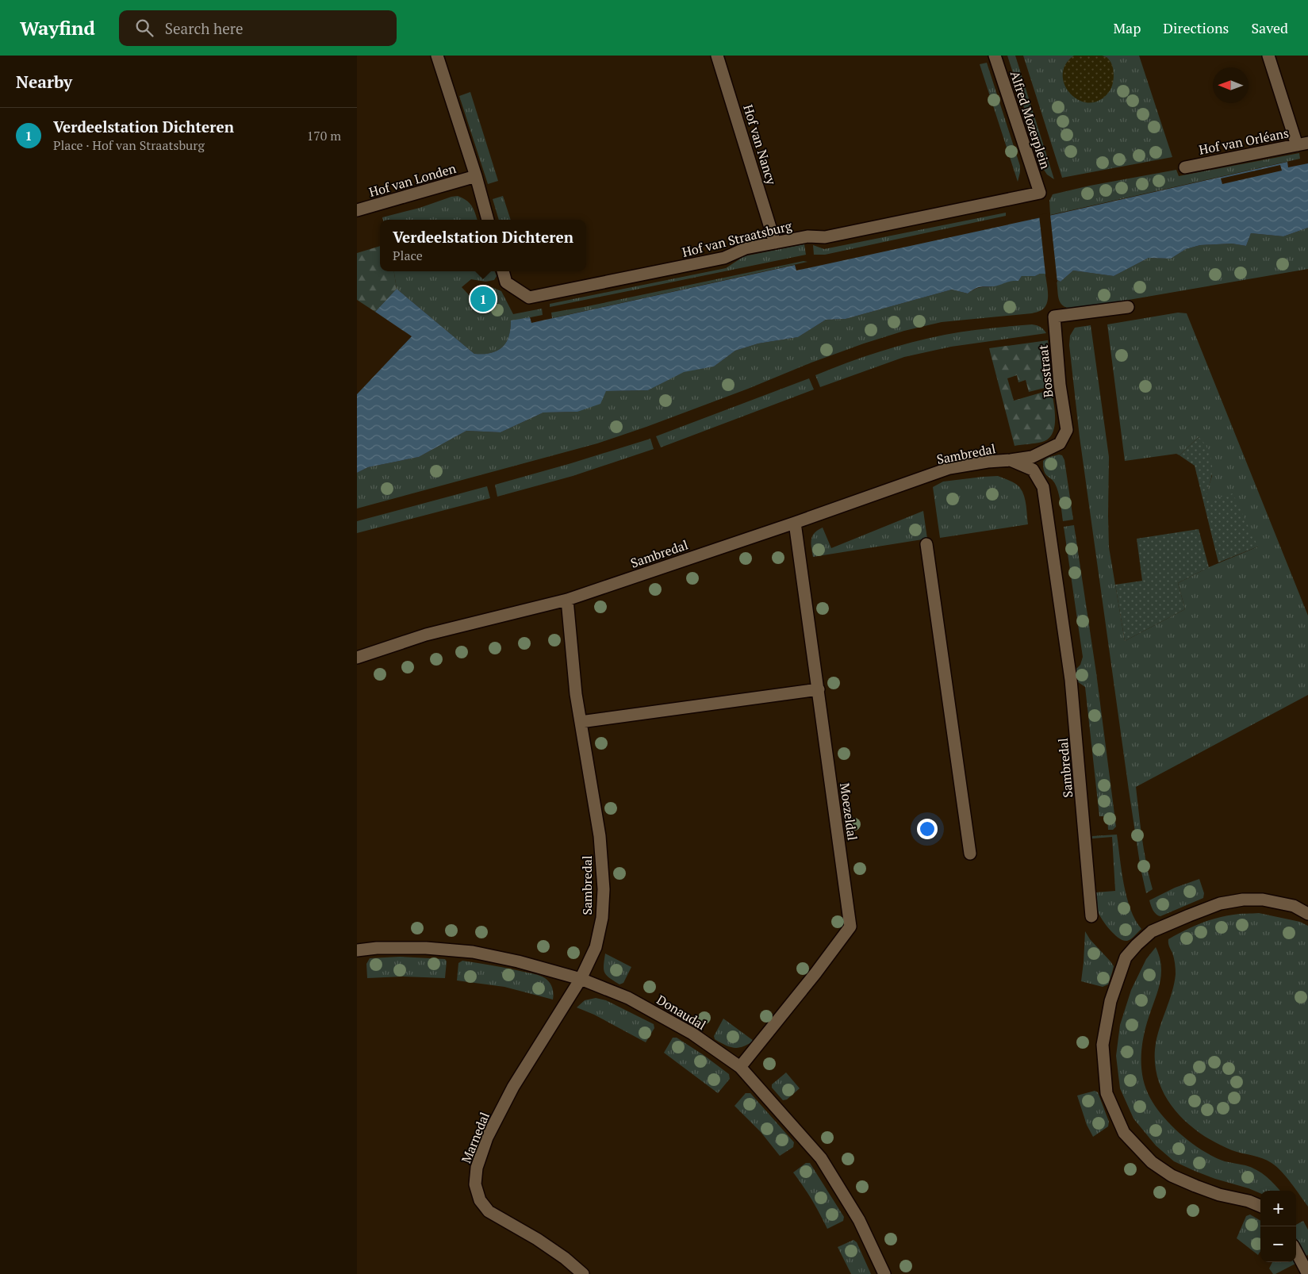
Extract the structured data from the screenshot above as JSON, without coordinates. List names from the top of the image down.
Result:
{
  "streets": {
    "street": [
      "Alfred Mozerplein",
      "Hof van Orléans",
      "Hof van Nancy",
      "Hof van Londen",
      "Hof van Straatsburg",
      "Bosstraat",
      "Sambredal",
      "Moezeldal",
      "Donaudal",
      "Marnedal"
    ]
  },
  "crossings": [
    ["Alfred Mozerplein", "Hof van Straatsburg"],
    ["Hof van Nancy", "Hof van Straatsburg"],
    ["Bosstraat", "Sambredal"],
    ["Sambredal", "Moezeldal"],
    ["Sambredal", "Donaudal"],
    ["Sambredal", "Marnedal"],
    ["Moezeldal", "Donaudal"],
    ["Donaudal", "Marnedal"]
  ],
  "north": "left",
  "page": {
    "header": "Wayfind",
    "search": "Search here",
    "nav": ["Map", "Directions", "Saved"],
    "heading": "Nearby",
    "list": [
      {
        "mark": "1",
        "name": "Verdeelstation Dichteren",
        "note": "Place · Hof van Straatsburg",
        "value": "170 m"
      }
    ],
    "popup": ["Verdeelstation Dichteren", "Place"],
    "pins": "1",
    "map_buttons": ["+", "−"]
  }
}
